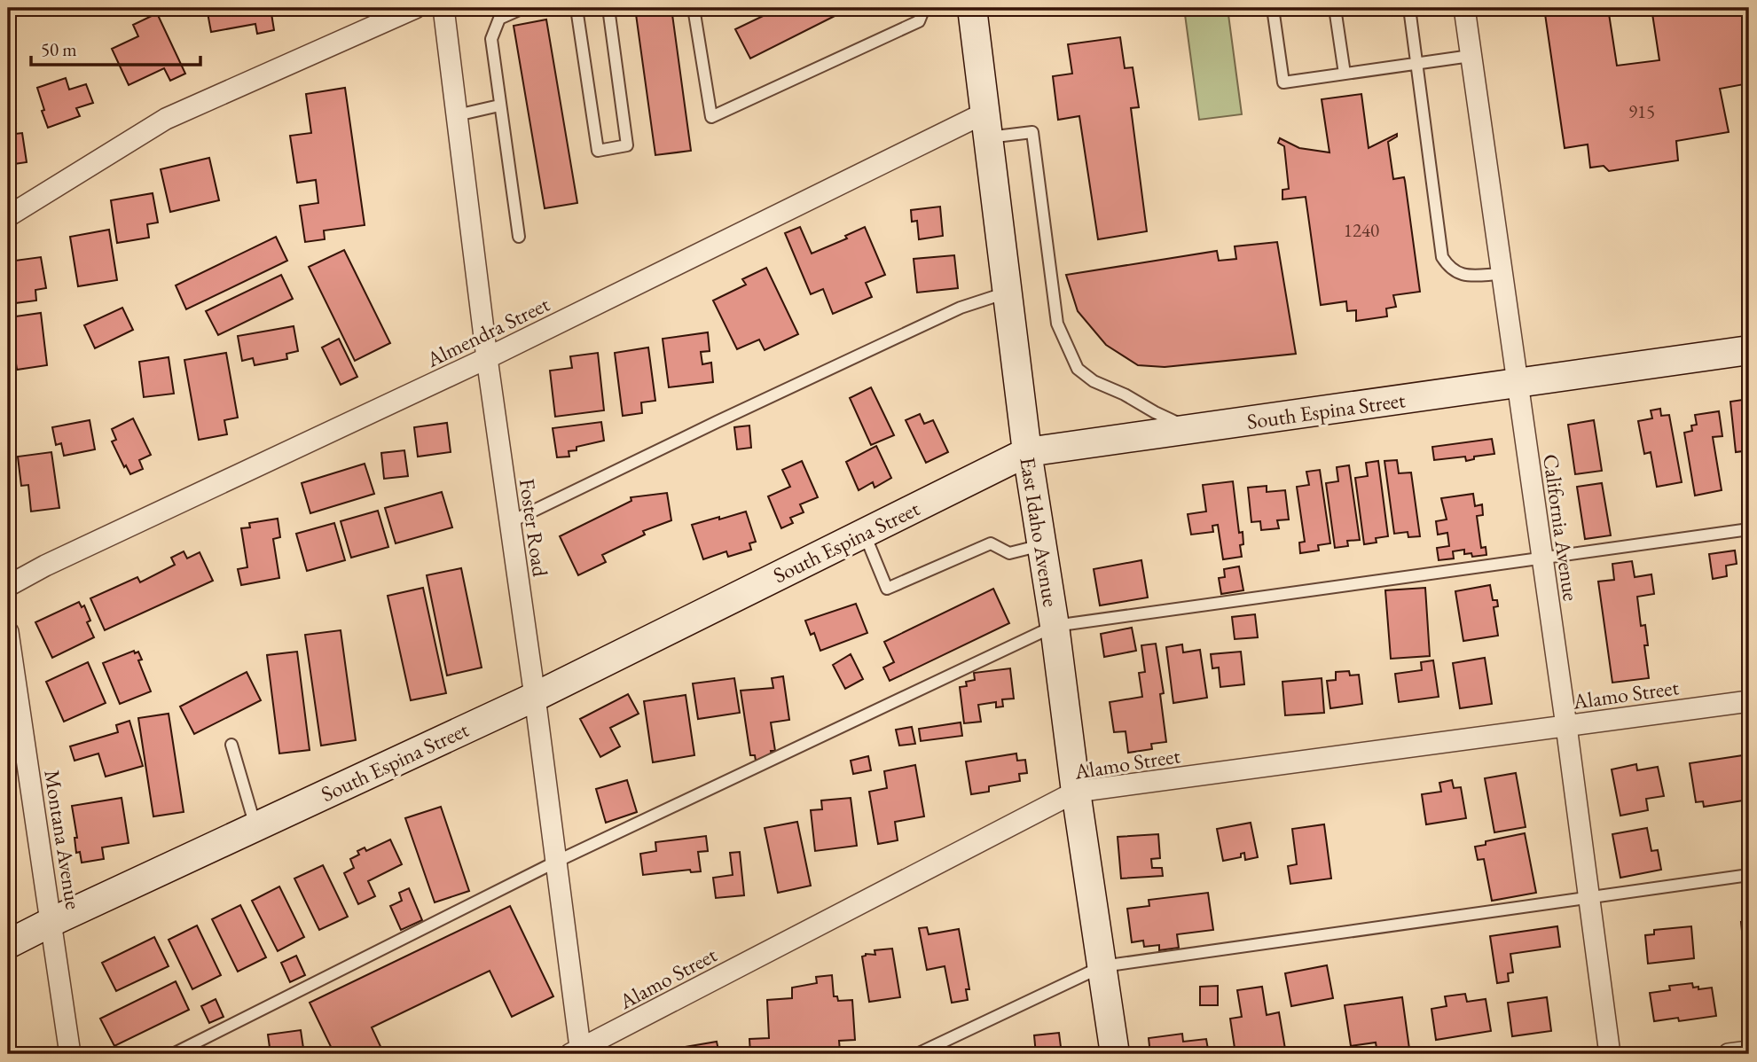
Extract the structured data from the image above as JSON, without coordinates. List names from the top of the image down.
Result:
{
  "streets": {
    "street": [
      "Almendra Street",
      "South Espina Street",
      "Foster Road",
      "California Avenue",
      "East Idaho Avenue",
      "Alamo Street",
      "Montana Avenue"
    ]
  },
  "crossings": [
    ["Almendra Street", "Foster Road"],
    ["Almendra Street", "East Idaho Avenue"],
    ["South Espina Street", "Foster Road"],
    ["South Espina Street", "California Avenue"],
    ["South Espina Street", "East Idaho Avenue"],
    ["South Espina Street", "Montana Avenue"],
    ["Foster Road", "Alamo Street"],
    ["California Avenue", "Alamo Street"],
    ["East Idaho Avenue", "Alamo Street"]
  ],
  "house_numbers": ["915", "1240"],
  "scale_bar": "50 m"
}
